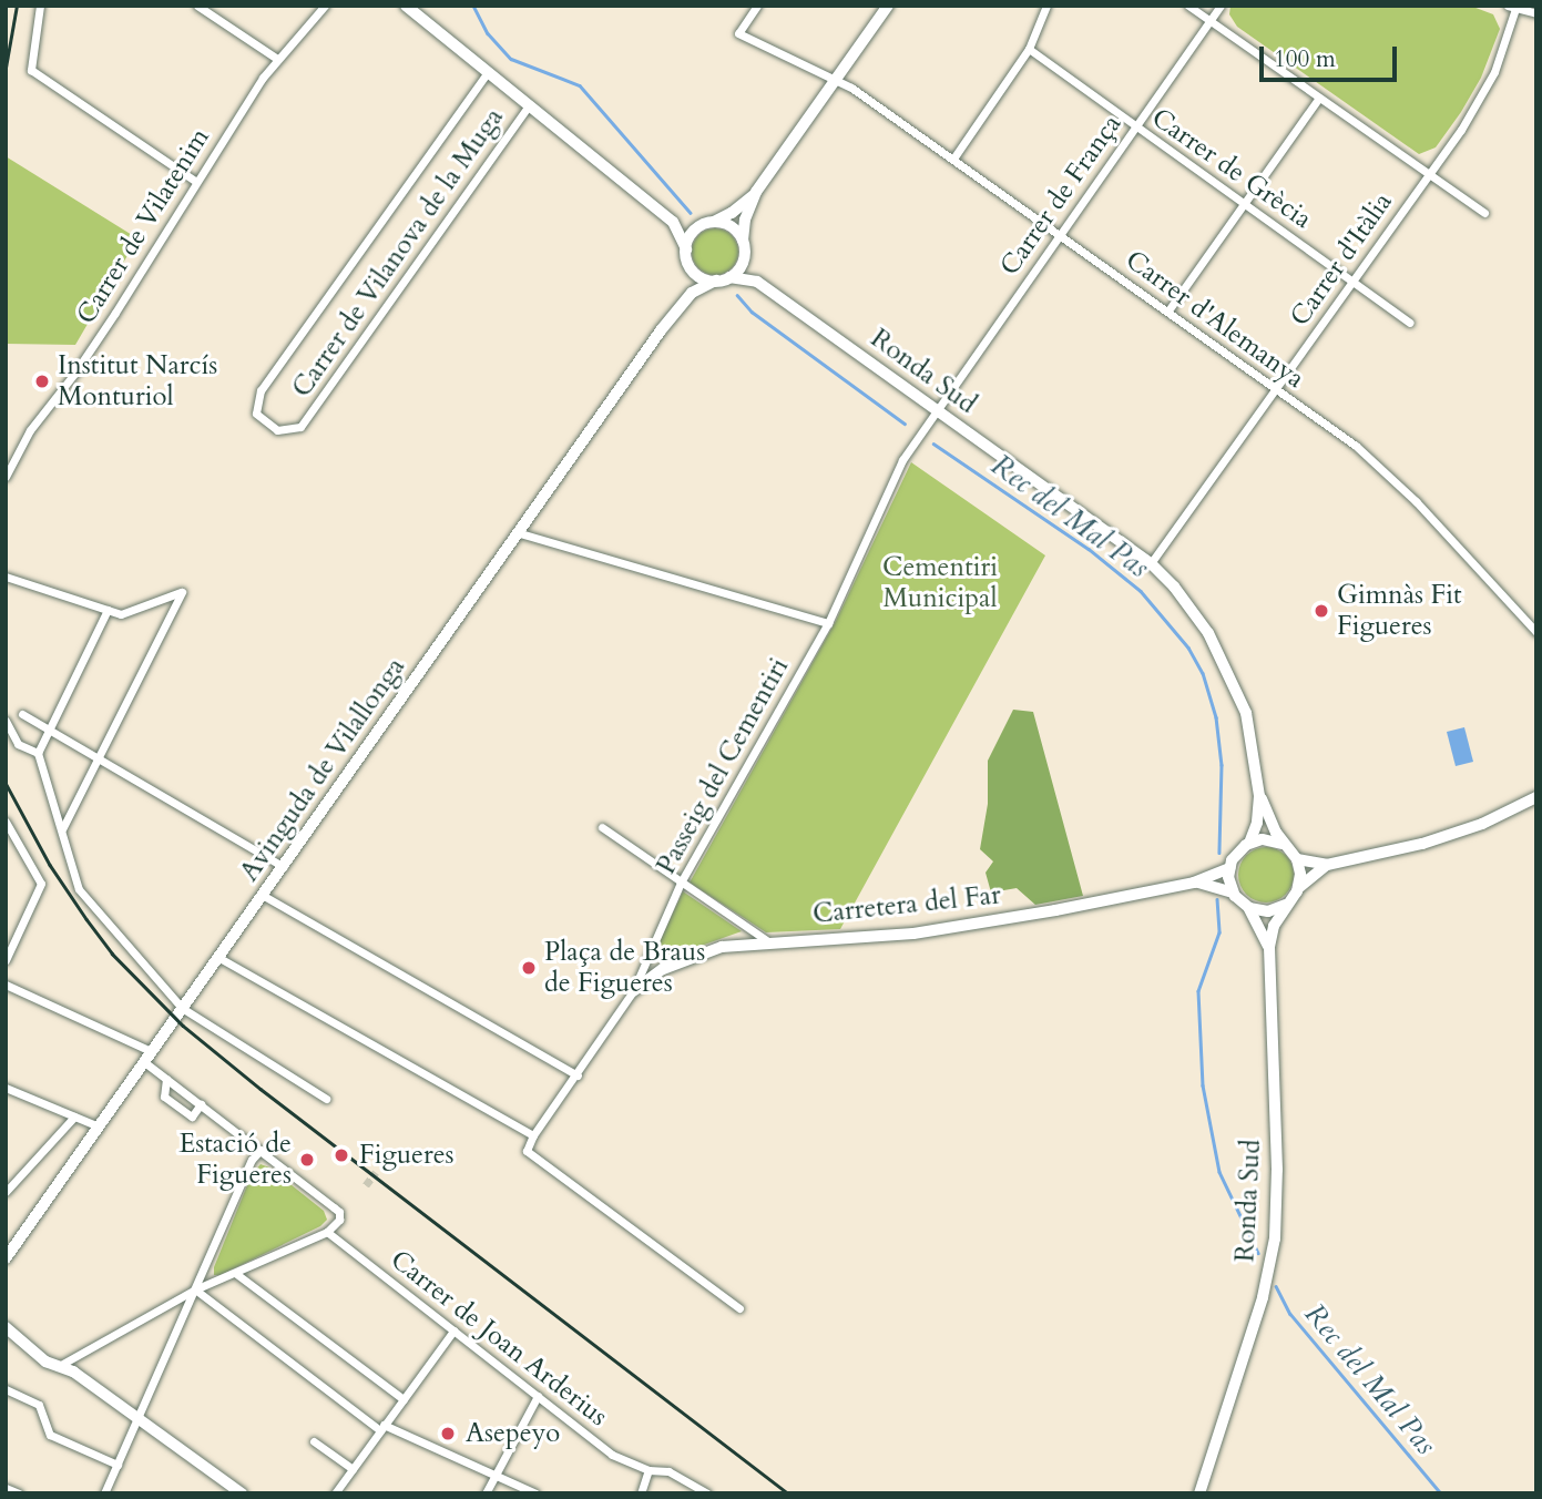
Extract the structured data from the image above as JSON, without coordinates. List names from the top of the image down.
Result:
{
  "streets": {
    "main road": ["Ronda Sud", "Avinguda de Vilallonga", "Carretera del Far"],
    "street": [
      "Carrer de Grècia",
      "Carrer de França",
      "Carrer de Vilatenim",
      "Carrer de Vilanova de la Muga",
      "Carrer d'Itàlia",
      "Carrer d'Alemanya",
      "Passeig del Cementiri",
      "Carrer de Joan Arderius"
    ]
  },
  "crossings": [
    ["Carrer de Grècia", "Carrer de França"],
    ["Carrer de Grècia", "Carrer d'Itàlia"],
    ["Carrer de França", "Carrer d'Alemanya"],
    ["Carrer de França", "Ronda Sud"],
    ["Carrer de França", "Passeig del Cementiri"],
    ["Carrer d'Itàlia", "Carrer d'Alemanya"],
    ["Carrer d'Itàlia", "Ronda Sud"],
    ["Ronda Sud", "Passeig del Cementiri"],
    ["Ronda Sud", "Avinguda de Vilallonga"],
    ["Ronda Sud", "Carretera del Far"],
    ["Passeig del Cementiri", "Carretera del Far"]
  ],
  "water": ["Rec del Mal Pas"],
  "parks": ["Cementiri Municipal"],
  "places": [
    "Institut Narcís Monturiol",
    "Gimnàs Fit Figueres",
    "Plaça de Braus de Figueres",
    "Figueres",
    "Estació de Figueres",
    "Asepeyo"
  ],
  "scale_bar": "100 m"
}
